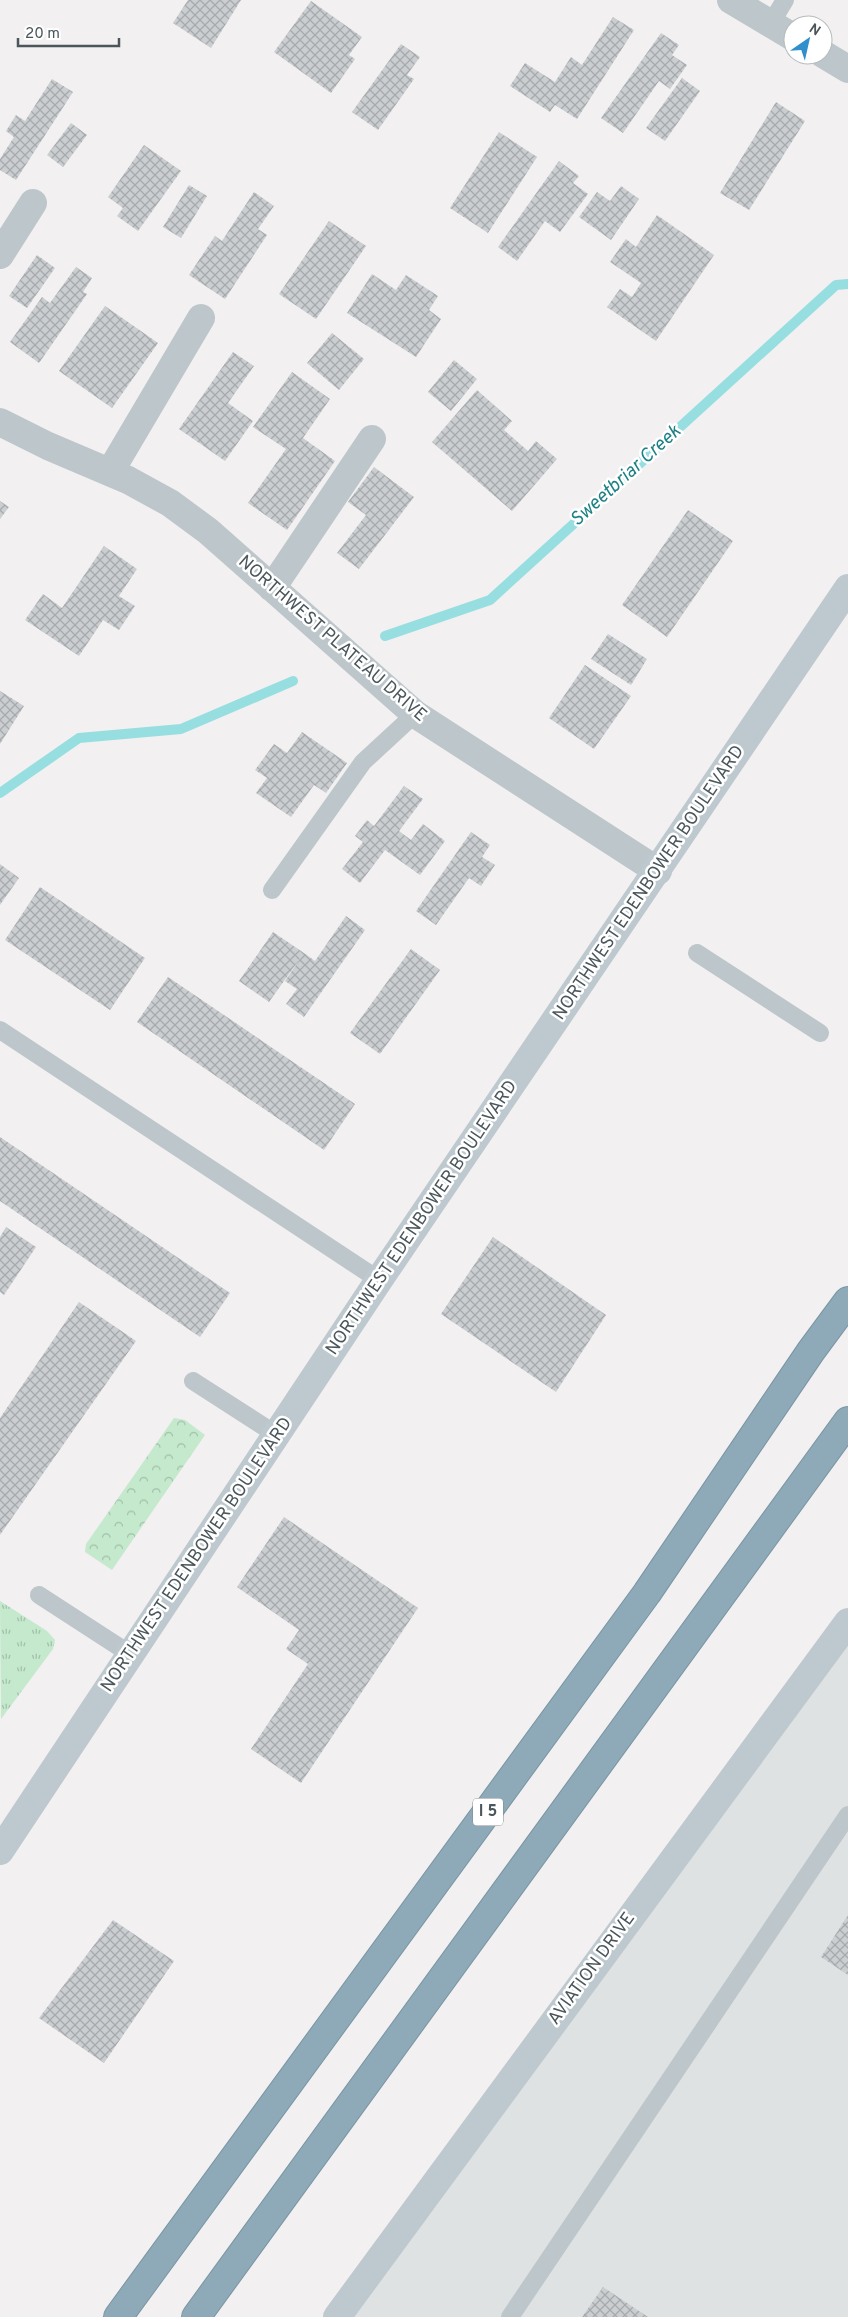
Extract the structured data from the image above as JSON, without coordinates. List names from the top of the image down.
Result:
{
  "streets": {
    "highway": ["I 5"],
    "main road": ["NORTHWEST EDENBOWER BOULEVARD", "AVIATION DRIVE"],
    "street": ["NORTHWEST PLATEAU DRIVE"]
  },
  "crossings": [
    ["NORTHWEST PLATEAU DRIVE", "NORTHWEST EDENBOWER BOULEVARD"]
  ],
  "water": ["Sweetbriar Creek"],
  "scale_bar": "20 m",
  "north": "top right"
}
